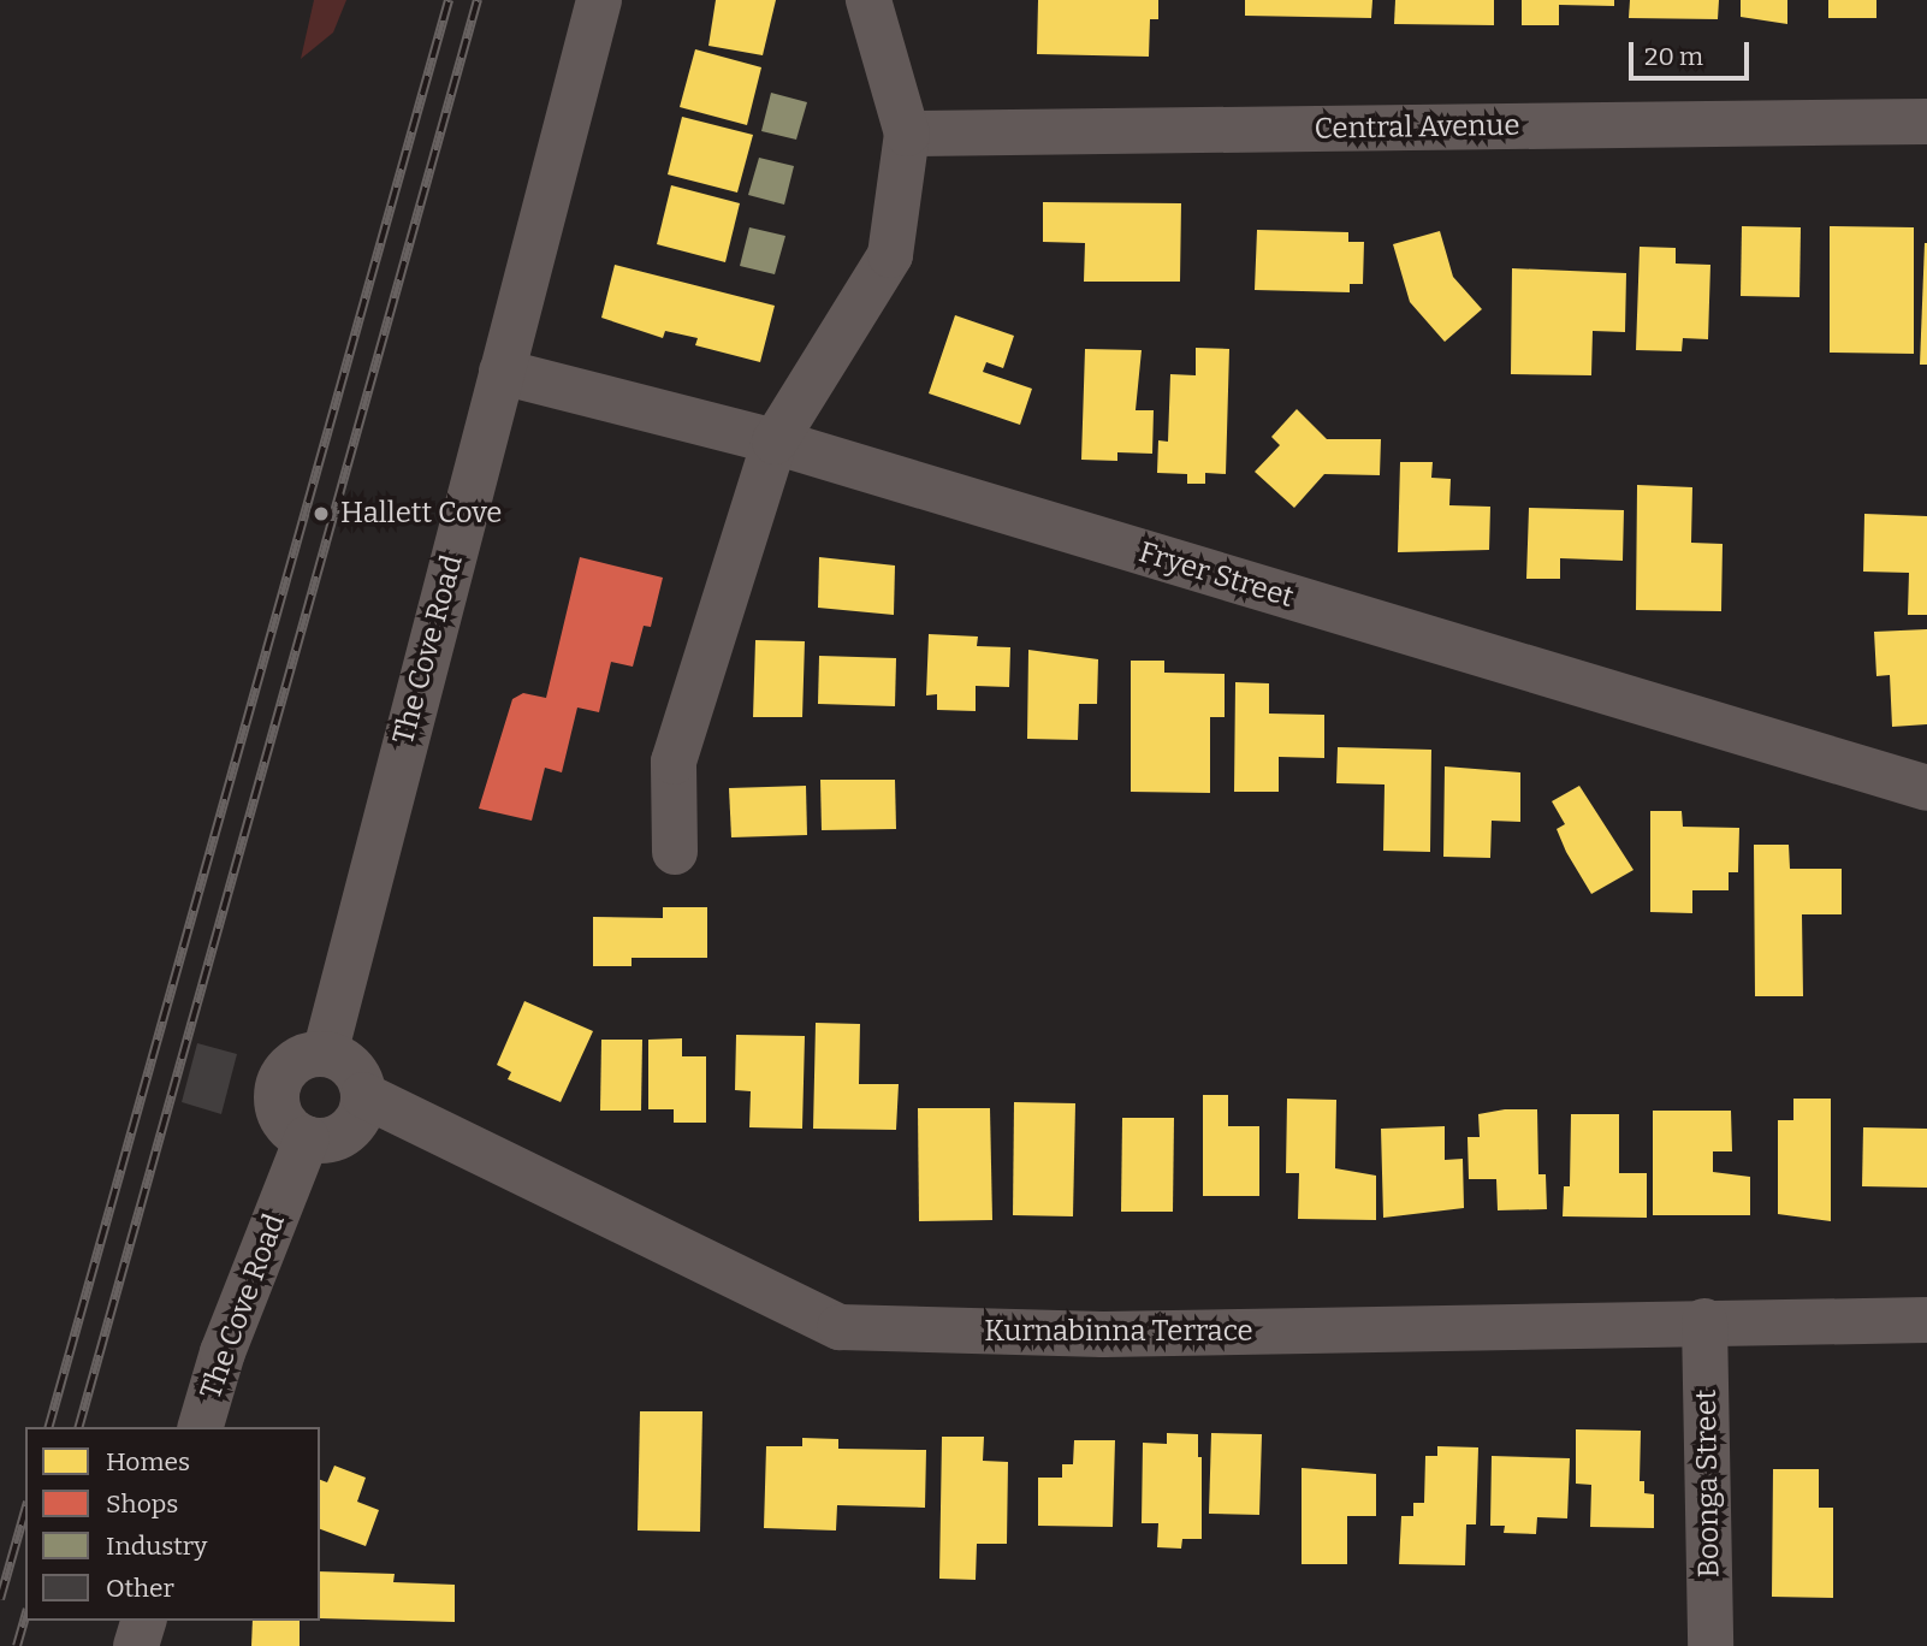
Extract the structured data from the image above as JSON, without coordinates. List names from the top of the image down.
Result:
{
  "streets": {
    "street": [
      "Central Avenue",
      "Fryer Street",
      "The Cove Road",
      "Kurnabinna Terrace",
      "Boonga Street"
    ]
  },
  "crossings": [
    ["Fryer Street", "The Cove Road"],
    ["The Cove Road", "Kurnabinna Terrace"],
    ["Kurnabinna Terrace", "Boonga Street"]
  ],
  "places": ["Hallett Cove"],
  "legend": [
    "Homes",
    "Shops",
    "Industry",
    "Other"
  ],
  "scale_bar": "20 m"
}
